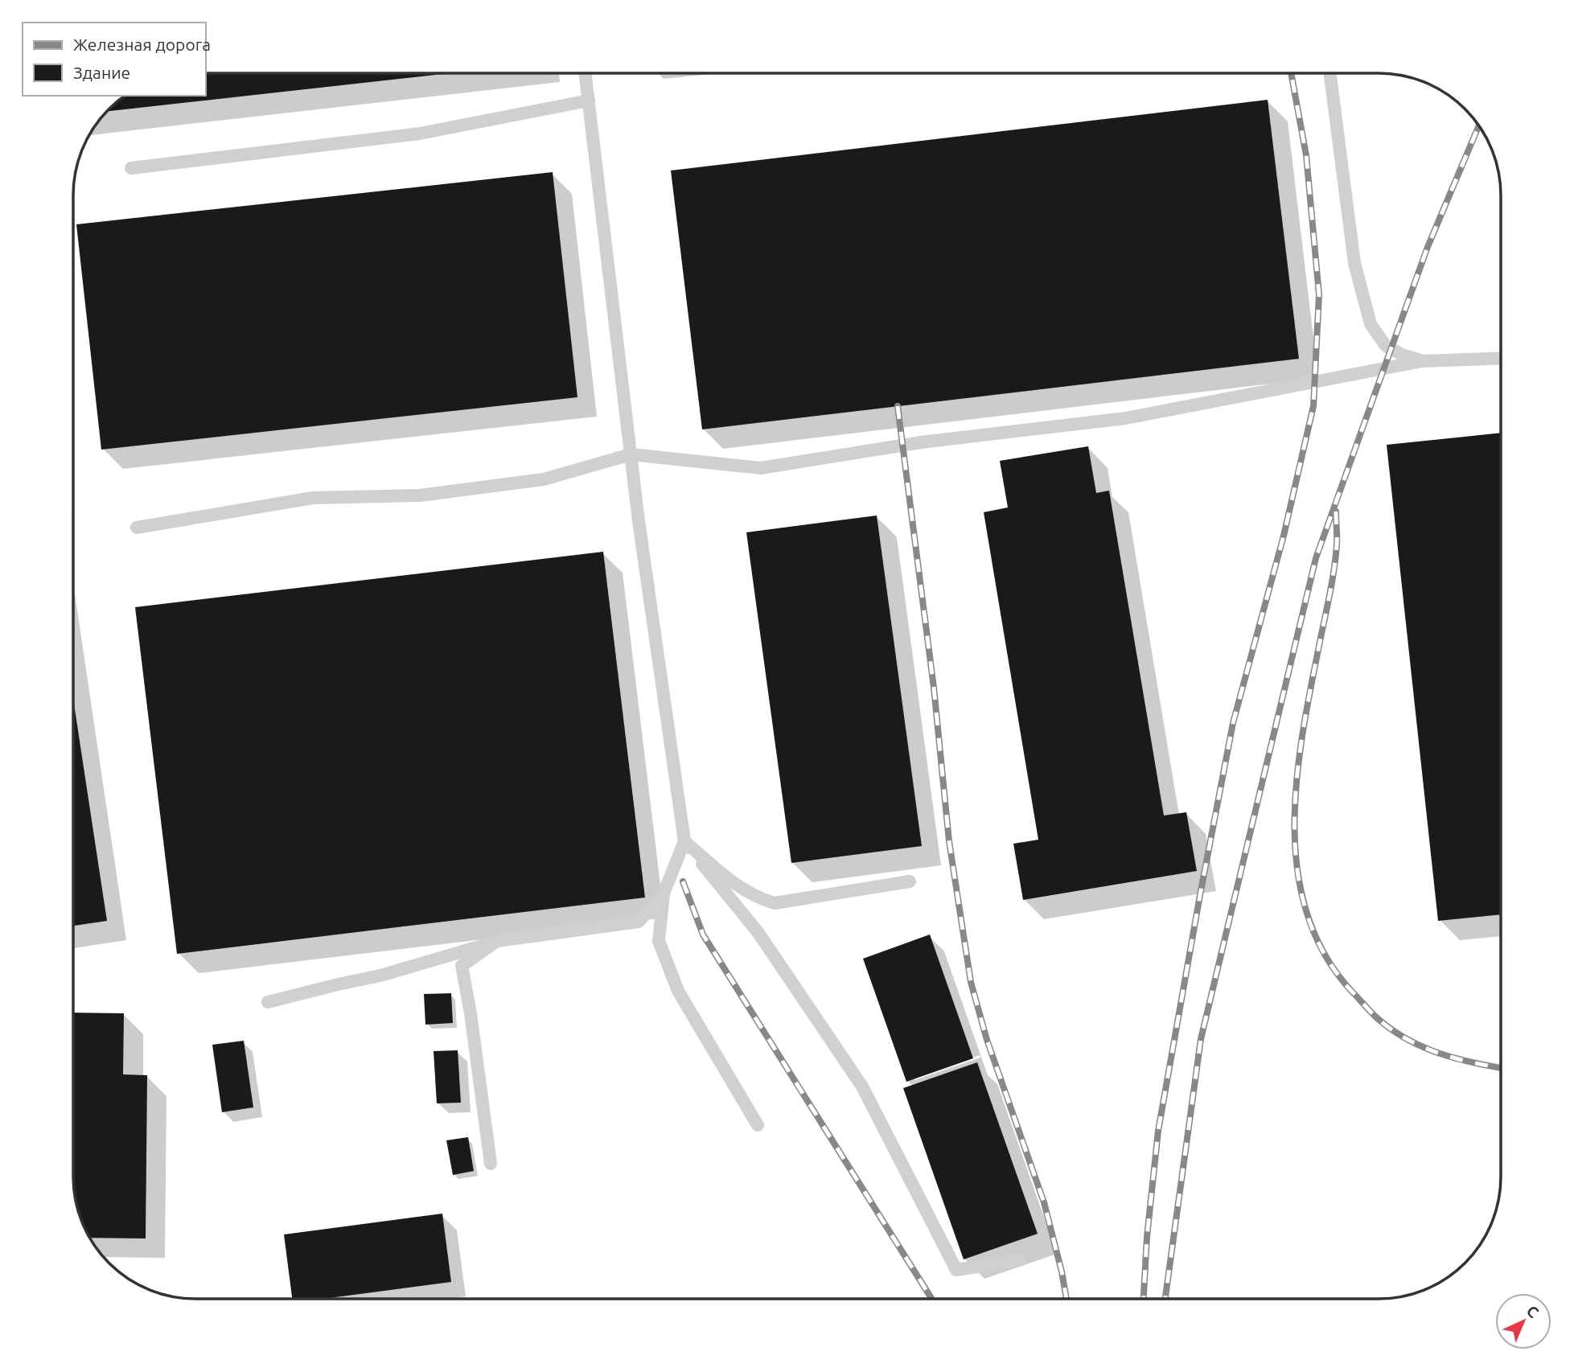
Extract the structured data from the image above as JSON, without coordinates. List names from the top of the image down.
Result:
{
  "legend": ["Железная дорога", "Здание"],
  "north": "top right"
}
